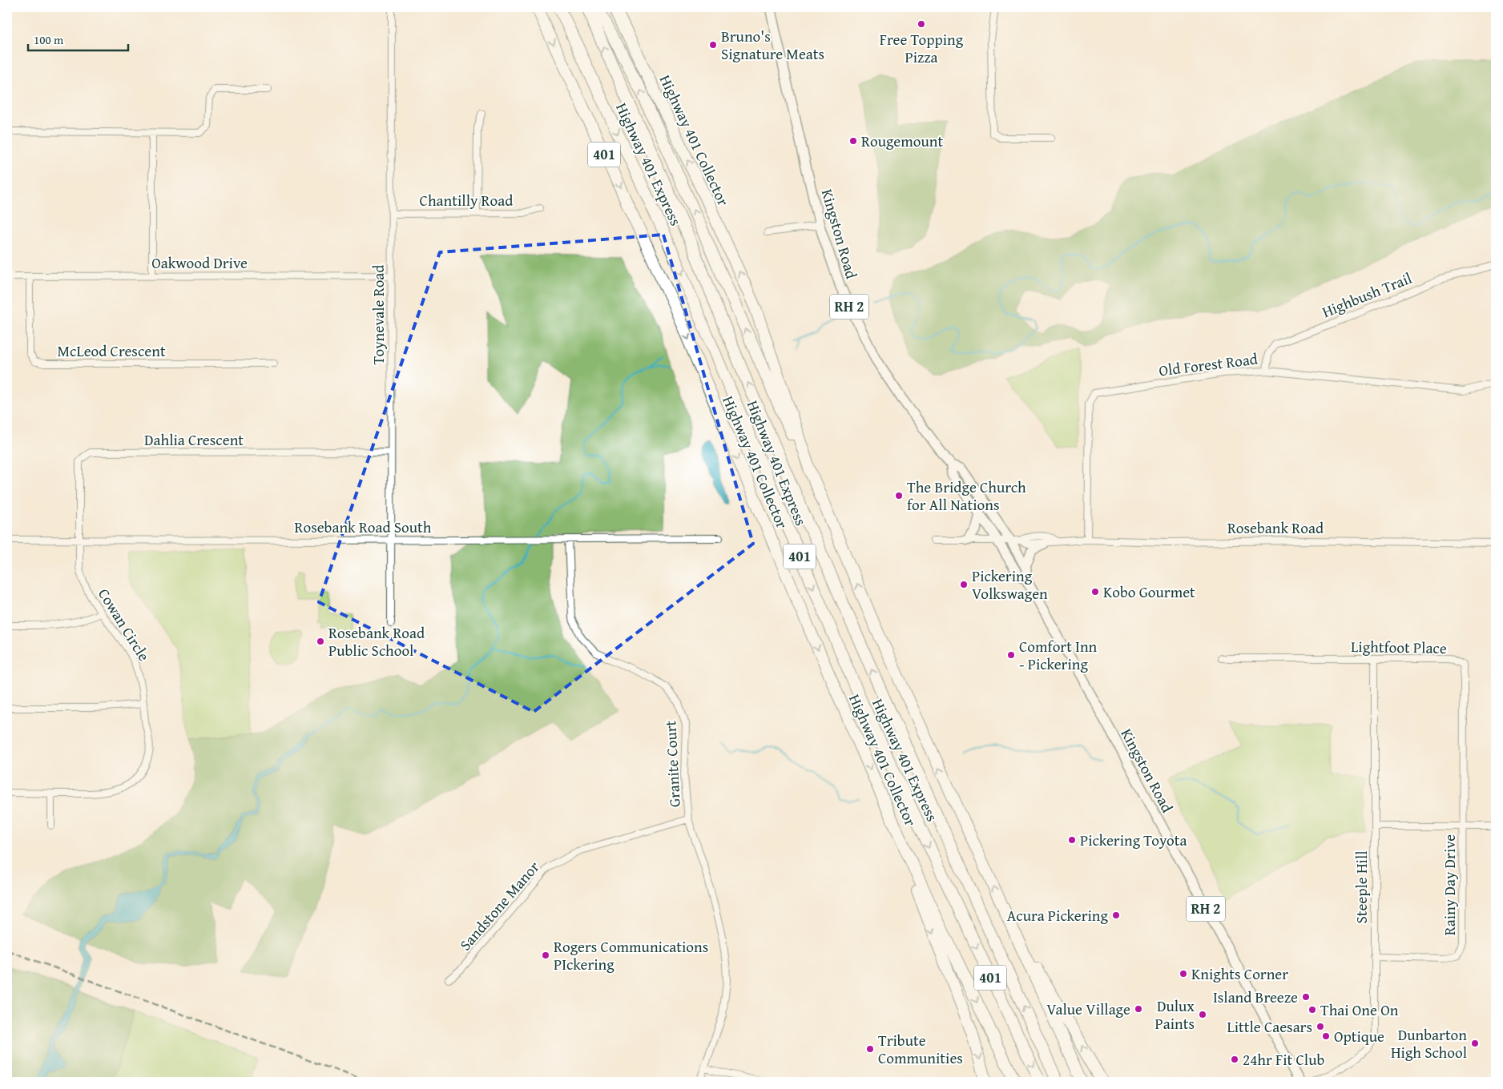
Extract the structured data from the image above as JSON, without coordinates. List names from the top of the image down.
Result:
{
  "streets": {
    "highway": ["Highway 401 Collector", "401", "Highway 401 Express"],
    "main road": ["Kingston Road", "RH 2"],
    "street": [
      "Chantilly Road",
      "Oakwood Drive",
      "Highbush Trail",
      "Toynevale Road",
      "McLeod Crescent",
      "Old Forest Road",
      "Dahlia Crescent",
      "Rosebank Road South",
      "Rosebank Road",
      "Cowan Circle",
      "Lightfoot Place",
      "Granite Court",
      "Rainy Day Drive",
      "Steeple Hill",
      "Sandstone Manor"
    ]
  },
  "crossings": [
    ["Chantilly Road", "Toynevale Road"],
    ["Kingston Road", "Rosebank Road"],
    ["Oakwood Drive", "Toynevale Road"],
    ["Oakwood Drive", "McLeod Crescent"],
    ["Highbush Trail", "Old Forest Road"],
    ["Toynevale Road", "Dahlia Crescent"],
    ["Toynevale Road", "Rosebank Road South"],
    ["Old Forest Road", "Rosebank Road"],
    ["Dahlia Crescent", "Rosebank Road South"],
    ["Dahlia Crescent", "Cowan Circle"],
    ["Rosebank Road South", "Cowan Circle"],
    ["Rosebank Road South", "Granite Court"],
    ["Lightfoot Place", "Rainy Day Drive"],
    ["Lightfoot Place", "Steeple Hill"],
    ["Granite Court", "Sandstone Manor"],
    ["Rainy Day Drive", "Steeple Hill"]
  ],
  "places": [
    "Free Topping Pizza",
    "Bruno's Signature Meats",
    "Rougemount",
    "The Bridge Church for All Nations",
    "Pickering Volkswagen",
    "Kobo Gourmet",
    "Rosebank Road Public School",
    "Comfort Inn - Pickering",
    "Pickering Toyota",
    "Acura Pickering",
    "Rogers Communications PIckering",
    "Knights Corner",
    "Island Breeze",
    "Value Village",
    "Thai One On",
    "Dulux Paints",
    "Little Caesars",
    "Optique",
    "Dunbarton High School",
    "Tribute Communities",
    "24hr Fit Club"
  ],
  "scale_bar": "100 m"
}
